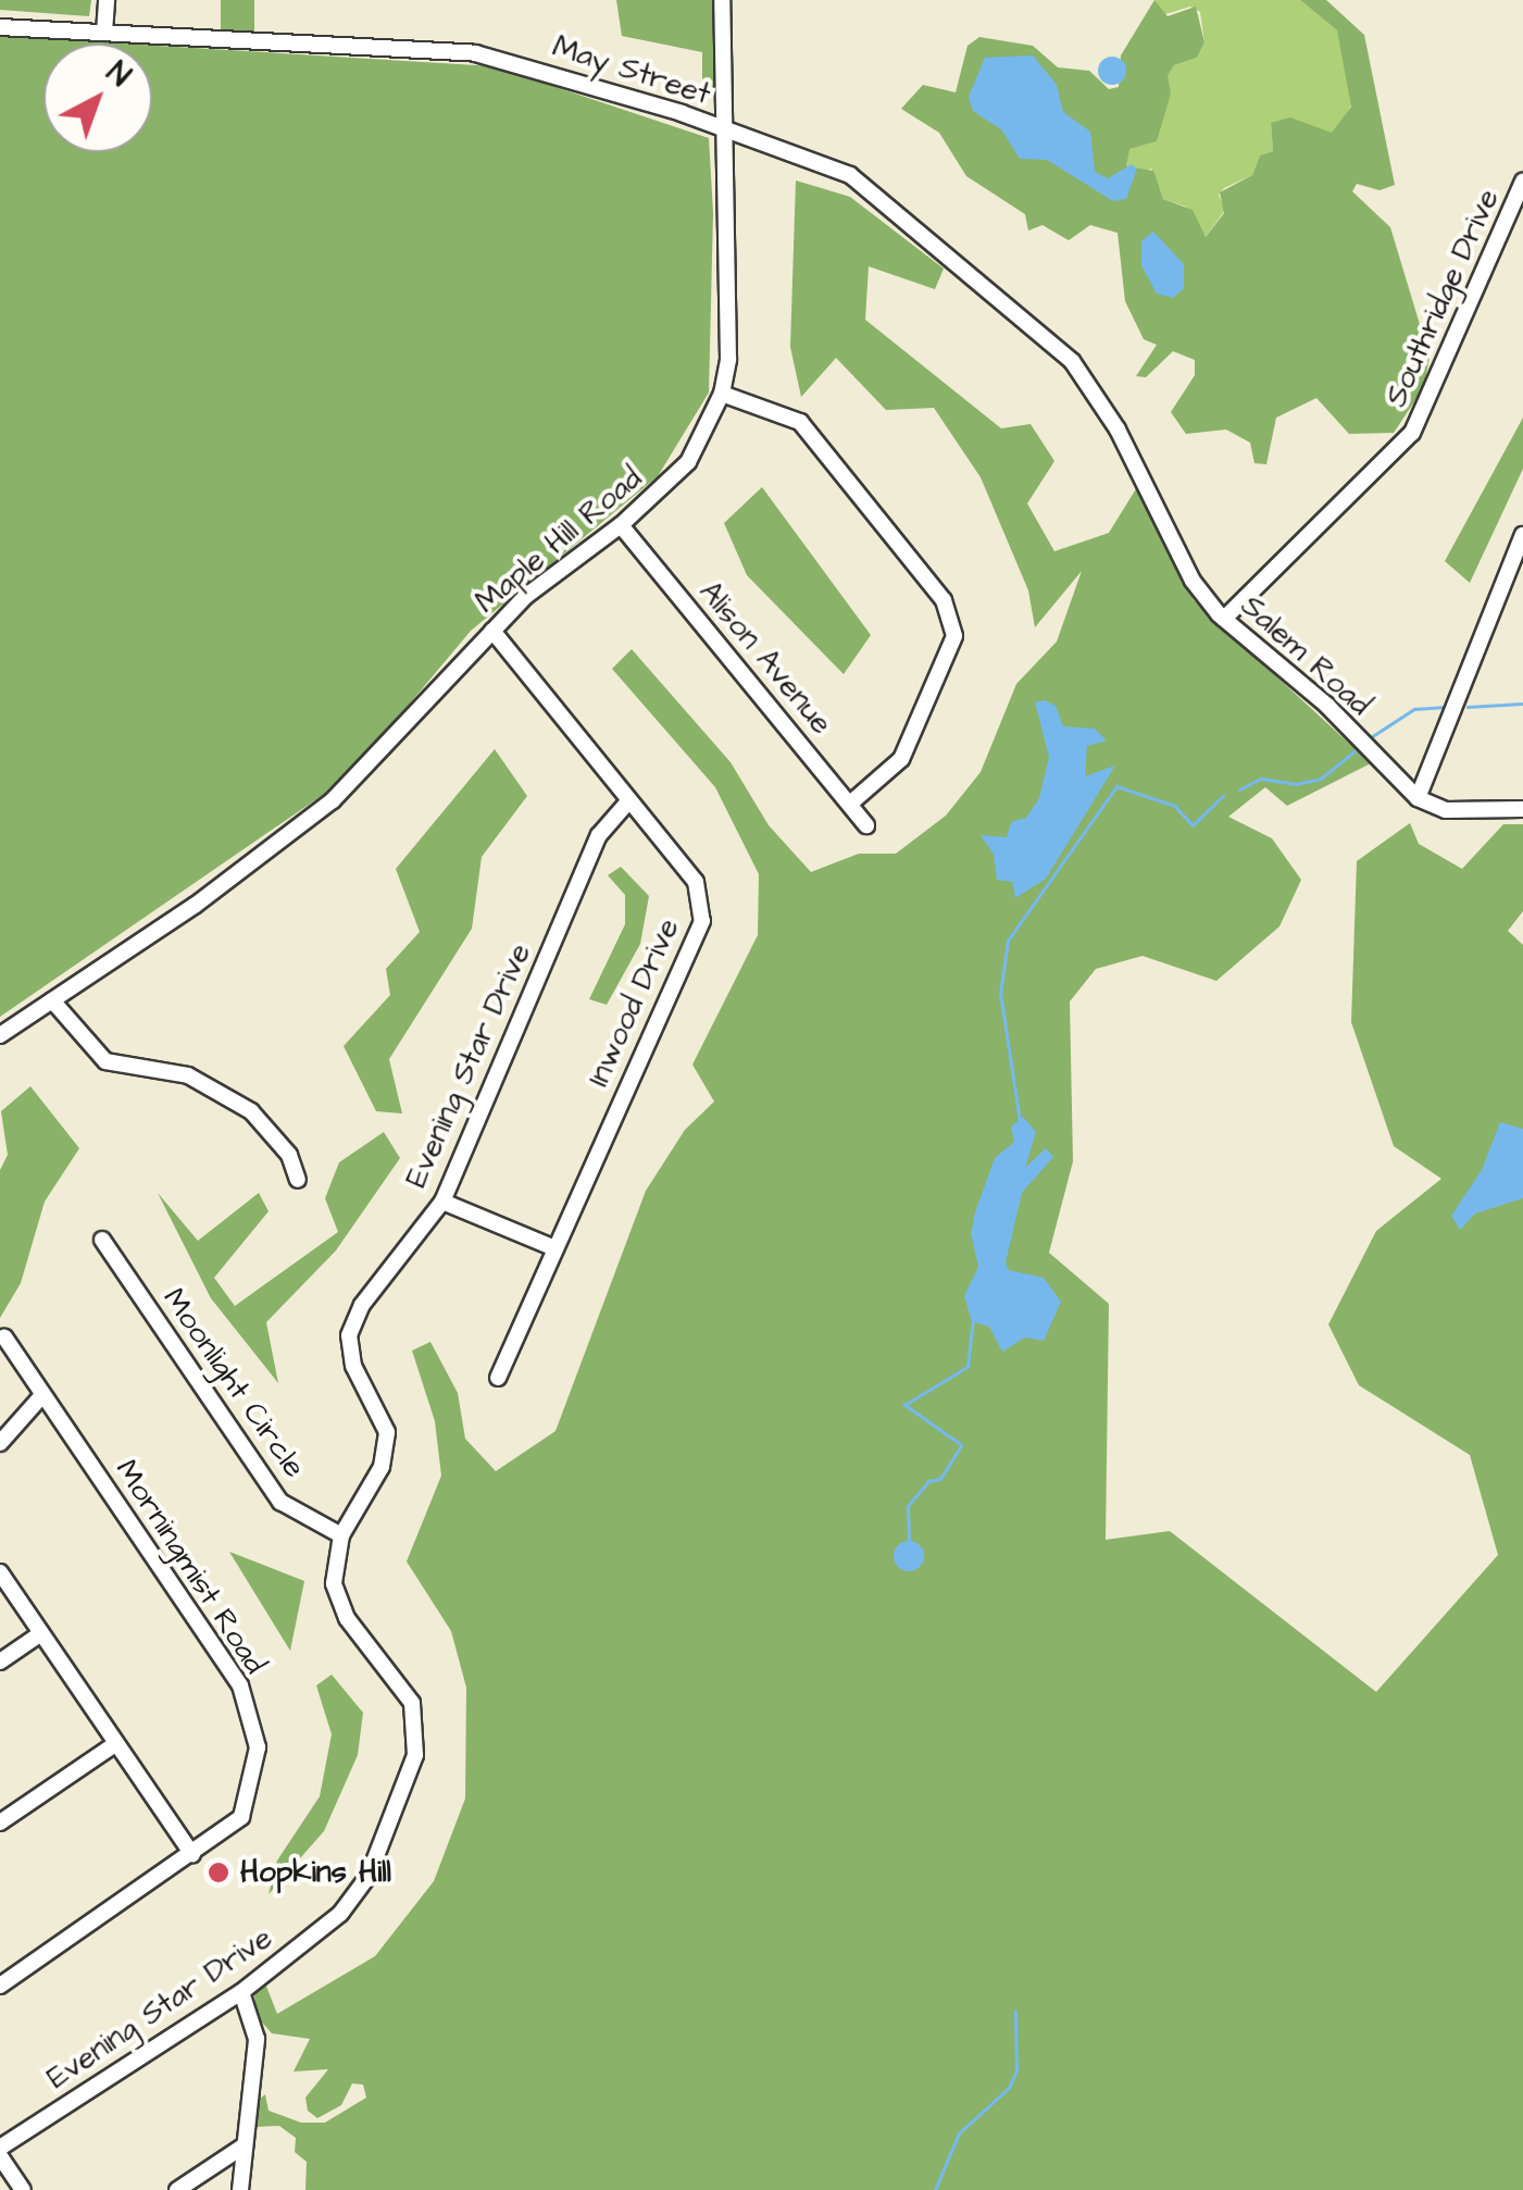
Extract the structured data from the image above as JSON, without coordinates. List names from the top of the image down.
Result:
{
  "streets": {
    "street": [
      "May Street",
      "Southridge Drive",
      "Maple Hill Road",
      "Salem Road",
      "Alison Avenue",
      "Inwood Drive",
      "Evening Star Drive",
      "Moonlight Circle",
      "Morningmist Road"
    ]
  },
  "crossings": [
    ["May Street", "Maple Hill Road"],
    ["May Street", "Salem Road"],
    ["Southridge Drive", "Salem Road"],
    ["Maple Hill Road", "Alison Avenue"],
    ["Maple Hill Road", "Inwood Drive"],
    ["Inwood Drive", "Evening Star Drive"],
    ["Evening Star Drive", "Moonlight Circle"]
  ],
  "places": ["Hopkins Hill"],
  "north": "top right"
}
